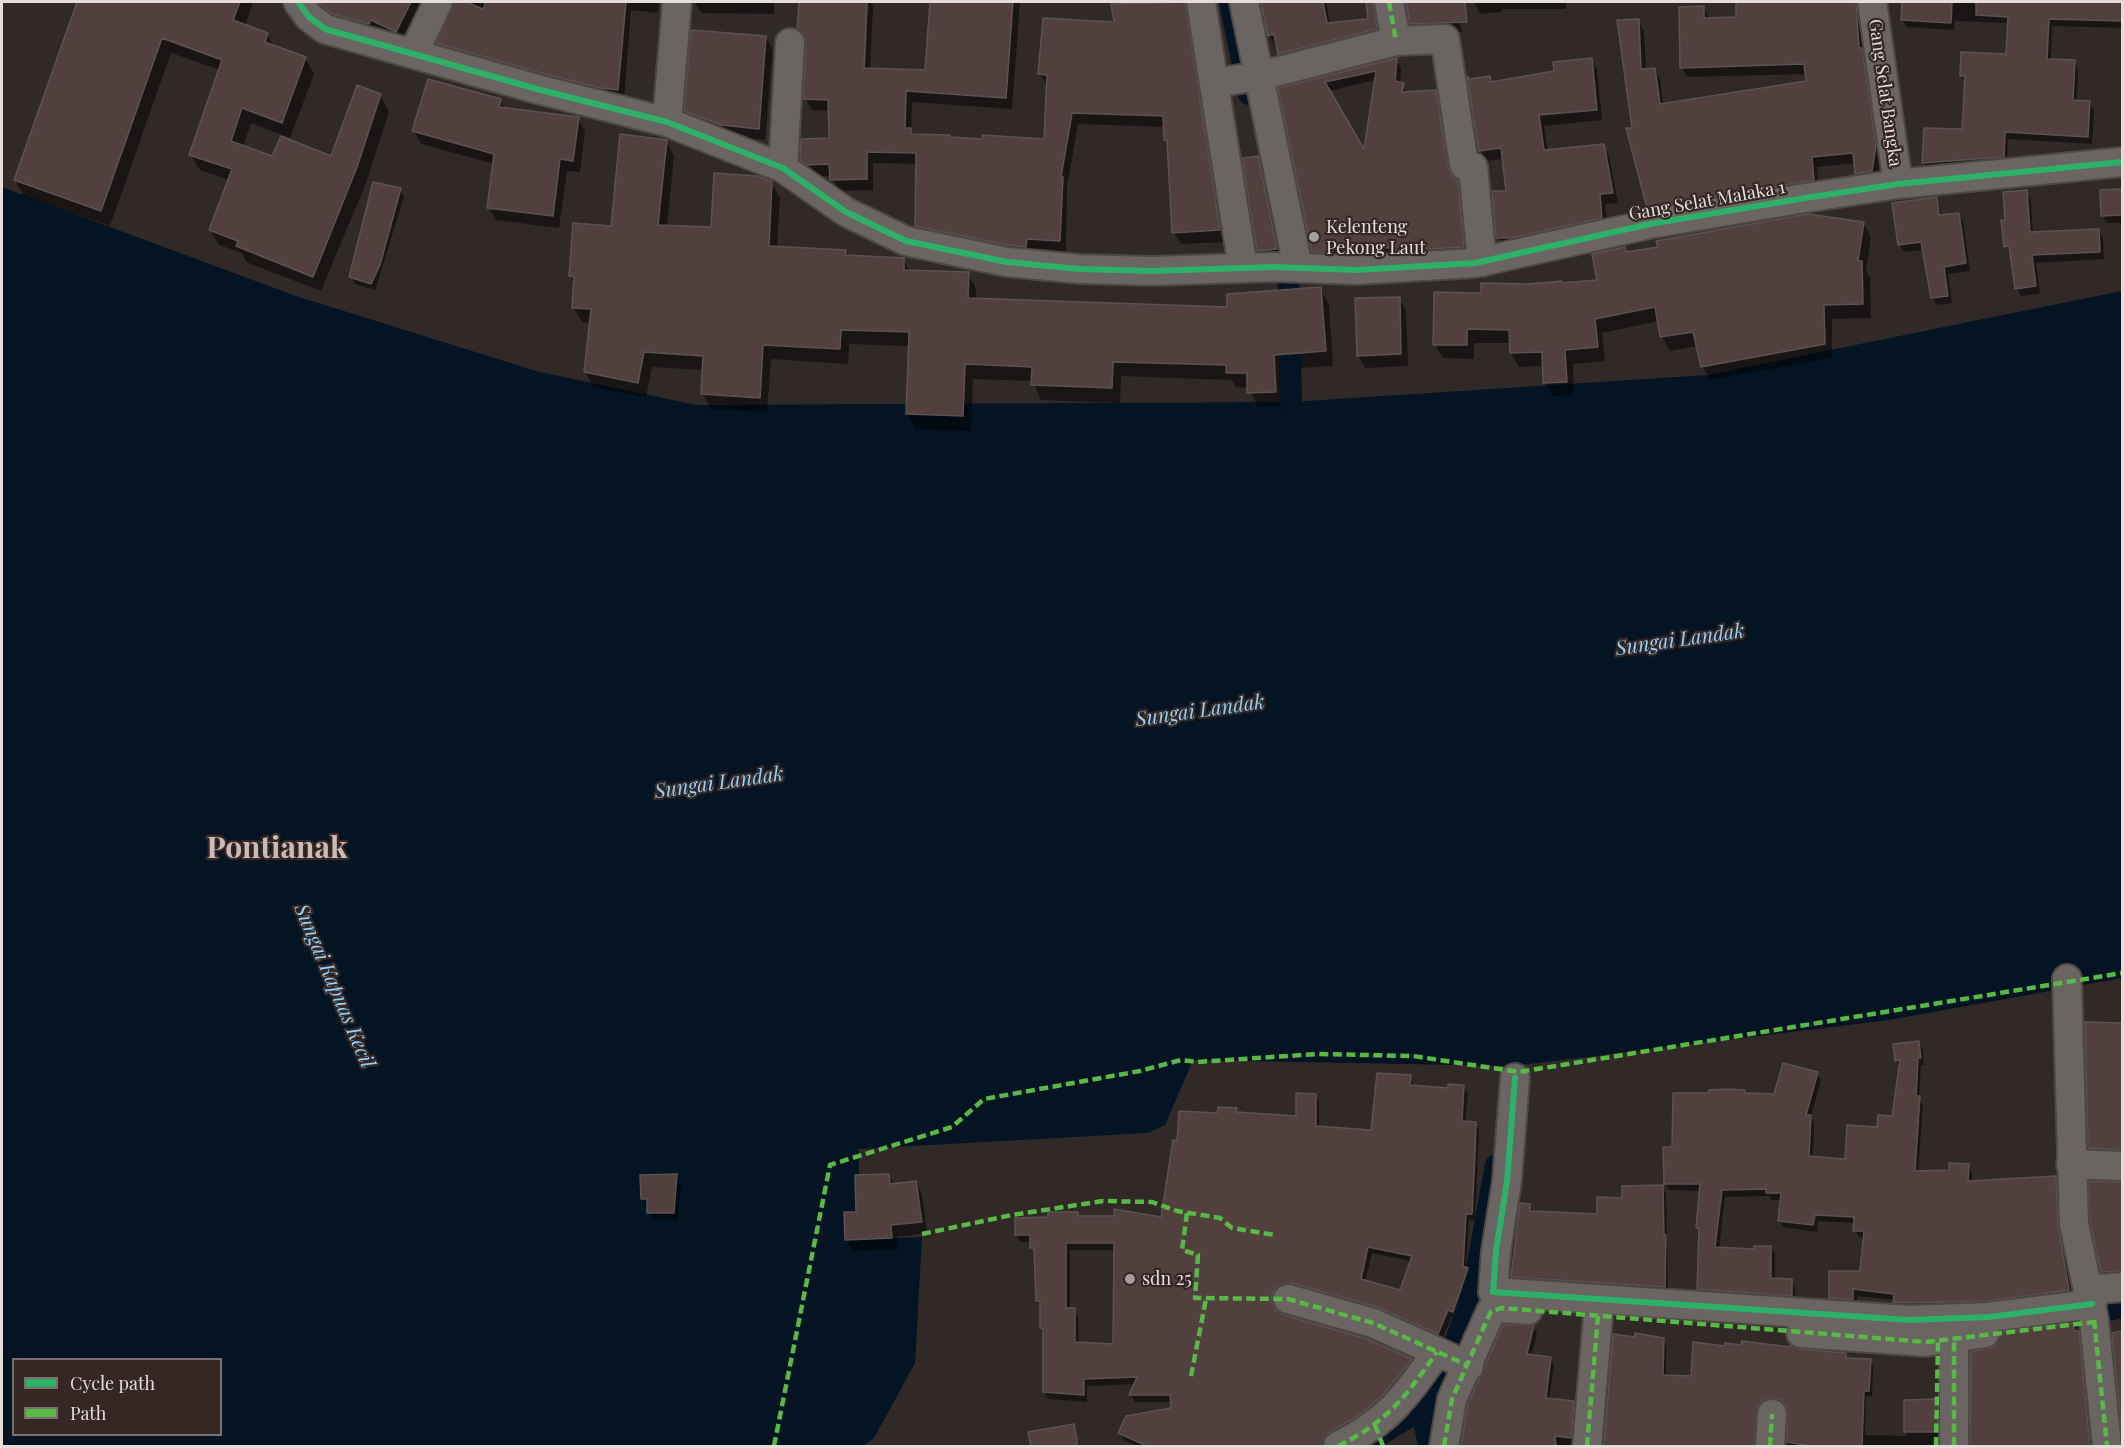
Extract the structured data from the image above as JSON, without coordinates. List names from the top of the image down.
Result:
{
  "streets": {
    "street": ["Gang Selat Bangka", "Gang Selat Malaka 1"]
  },
  "crossings": [
    ["Gang Selat Bangka", "Gang Selat Malaka 1"]
  ],
  "districts": ["Pontianak"],
  "water": ["Sungai Landak", "Sungai Kapuas Kecil"],
  "places": ["Kelenteng Pekong Laut", "sdn 25"],
  "legend": ["Cycle path", "Path"]
}
